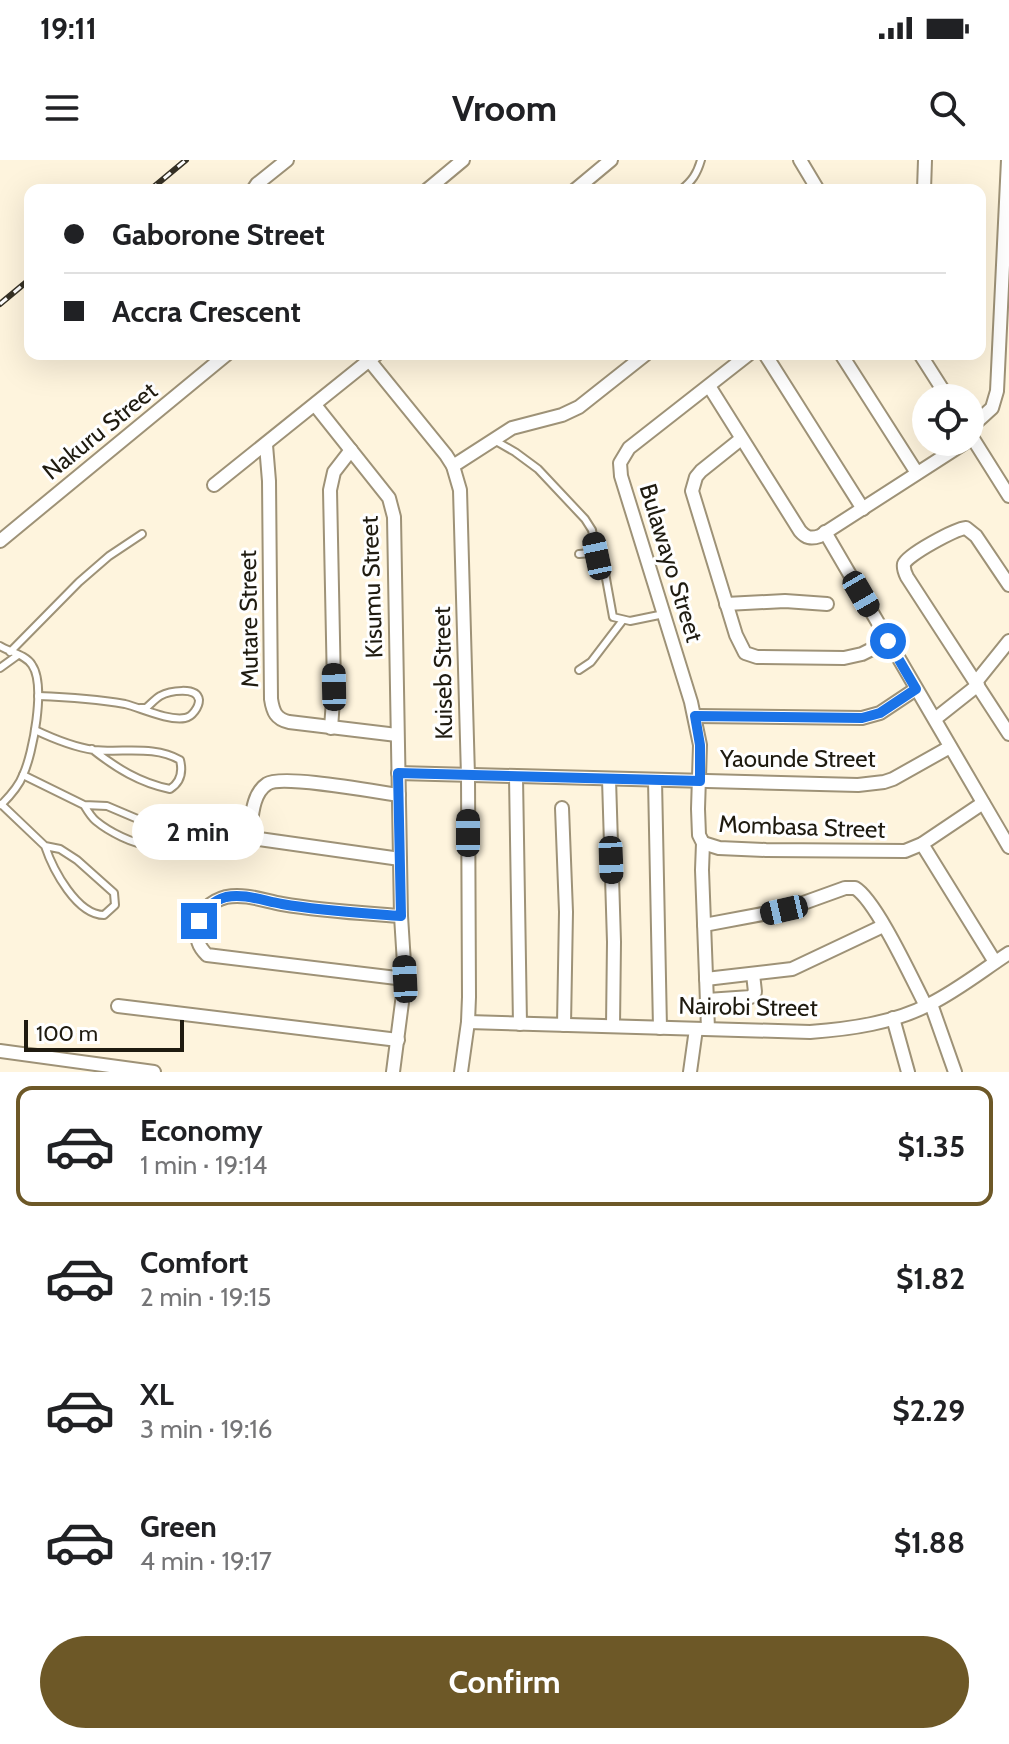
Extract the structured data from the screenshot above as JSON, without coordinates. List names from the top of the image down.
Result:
{
  "streets": {
    "street": [
      "Nakuru Street",
      "Bulawayo Street",
      "Kisumu Street",
      "Mutare Street",
      "Kuiseb Street",
      "Yaounde Street",
      "Mombasa Street",
      "Nairobi Street"
    ]
  },
  "crossings": [
    ["Bulawayo Street", "Yaounde Street"],
    ["Bulawayo Street", "Mombasa Street"],
    ["Bulawayo Street", "Nairobi Street"],
    ["Kisumu Street", "Mutare Street"],
    ["Kisumu Street", "Yaounde Street"],
    ["Kuiseb Street", "Yaounde Street"],
    ["Kuiseb Street", "Nairobi Street"]
  ],
  "scale_bar": "100 m",
  "page": {
    "status": "19:11",
    "header": "Vroom",
    "banner": ["Gaborone Street", "Accra Crescent"],
    "bubble": "2 min",
    "scale": "100 m",
    "list": [
      {
        "name": "Economy",
        "note": "1 min · 19:14",
        "value": "$1.35"
      },
      {
        "name": "Comfort",
        "note": "2 min · 19:15",
        "value": "$1.82"
      },
      {
        "name": "XL",
        "note": "3 min · 19:16",
        "value": "$2.29"
      },
      {
        "name": "Green",
        "note": "4 min · 19:17",
        "value": "$1.88"
      }
    ],
    "buttons": "Confirm"
  }
}
